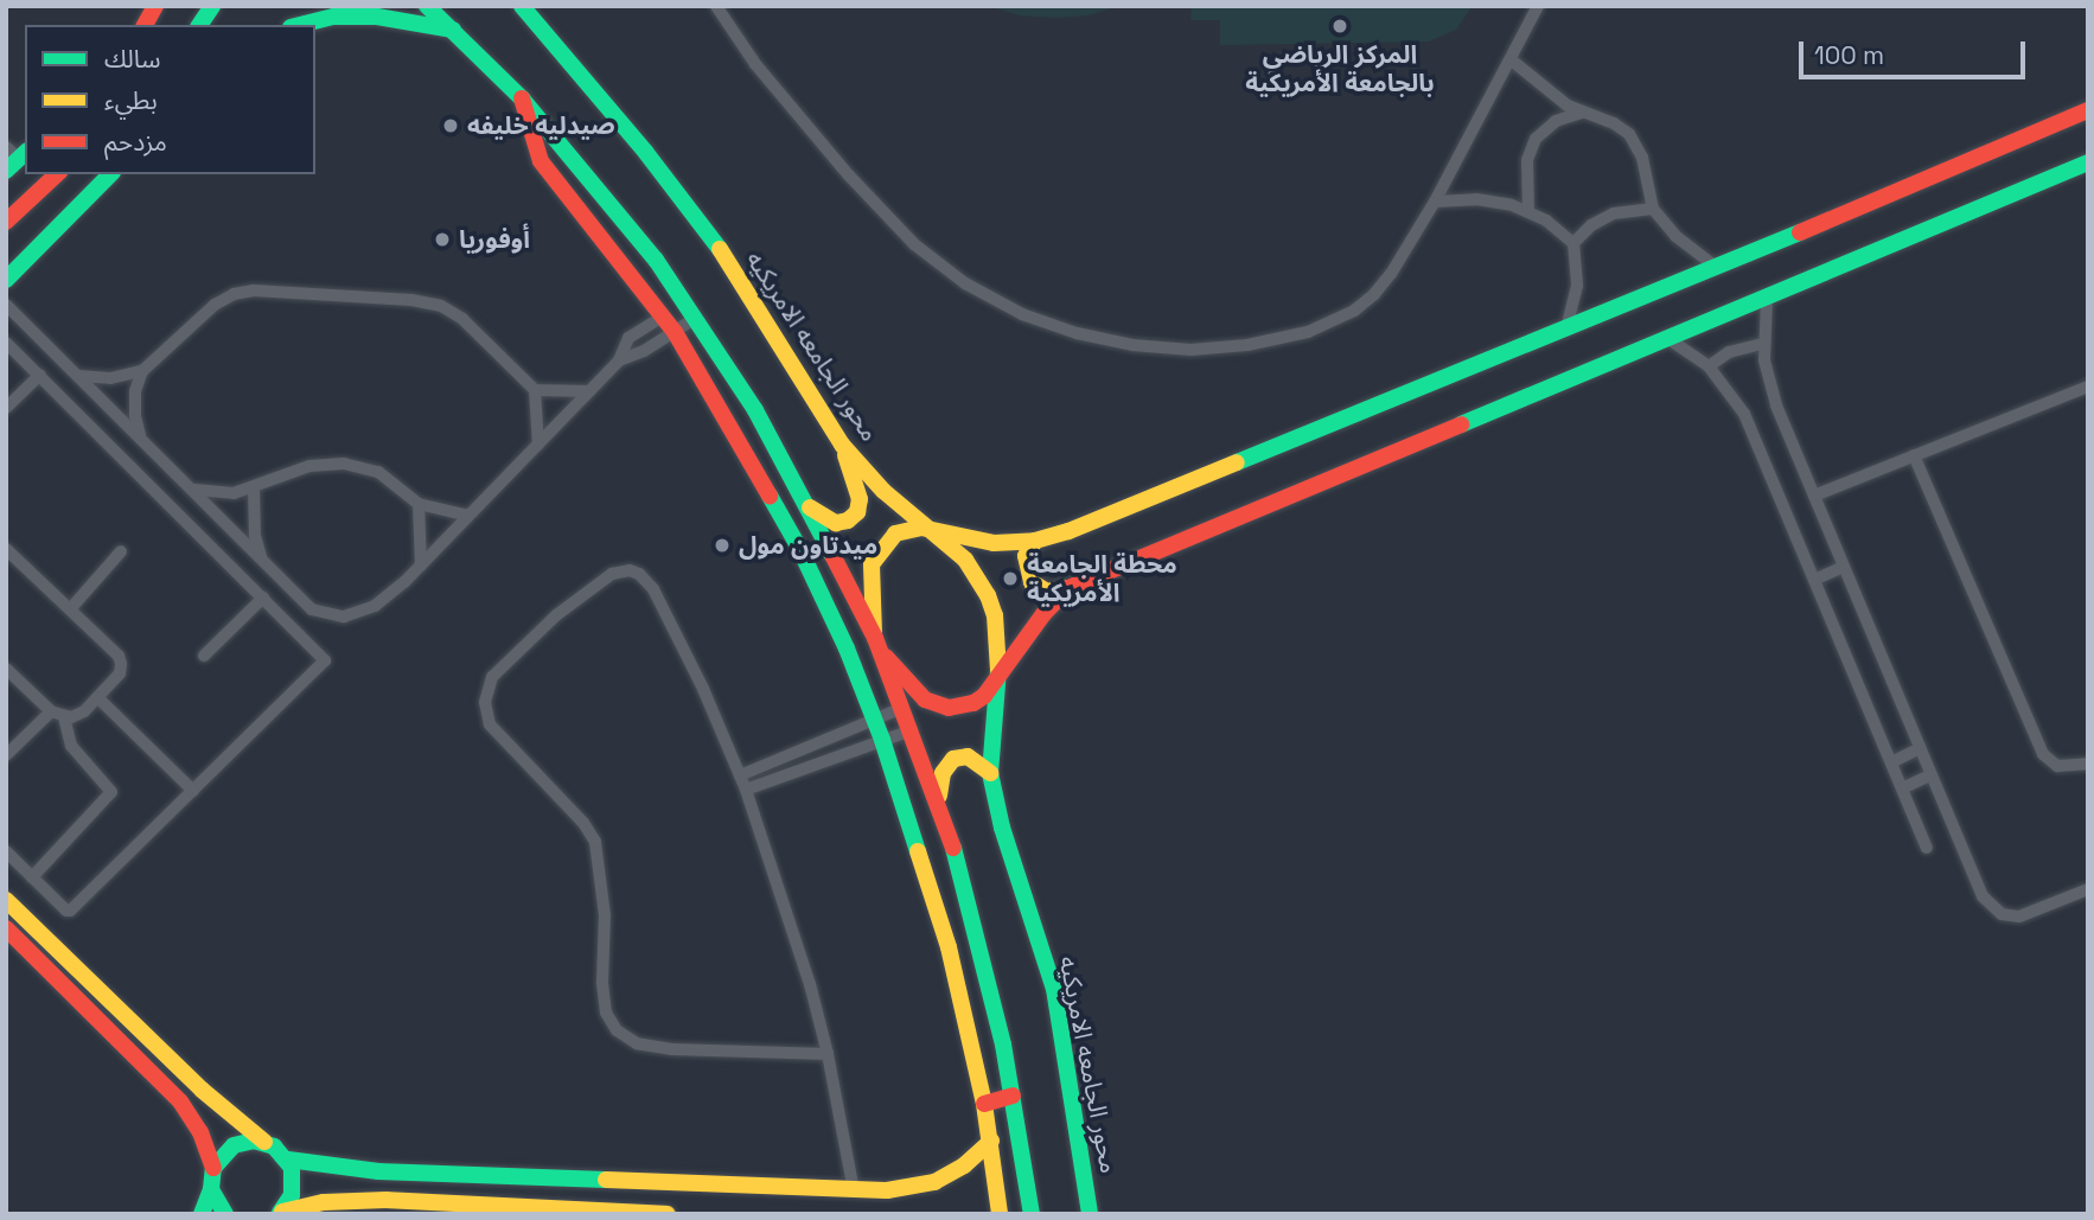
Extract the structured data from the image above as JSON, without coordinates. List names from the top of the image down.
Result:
{
  "streets": {
    "main road": ["محور الجامعه الامريكيه"]
  },
  "places": [
    "المركز الرياضي بالجامعة الأمريكية",
    "صيدليه خليفه",
    "أوفوريا",
    "ميدتاون مول",
    "محطة الجامعة الأمريكية"
  ],
  "legend": ["سالك", "بطيء", "مزدحم"],
  "scale_bar": "100 m"
}
